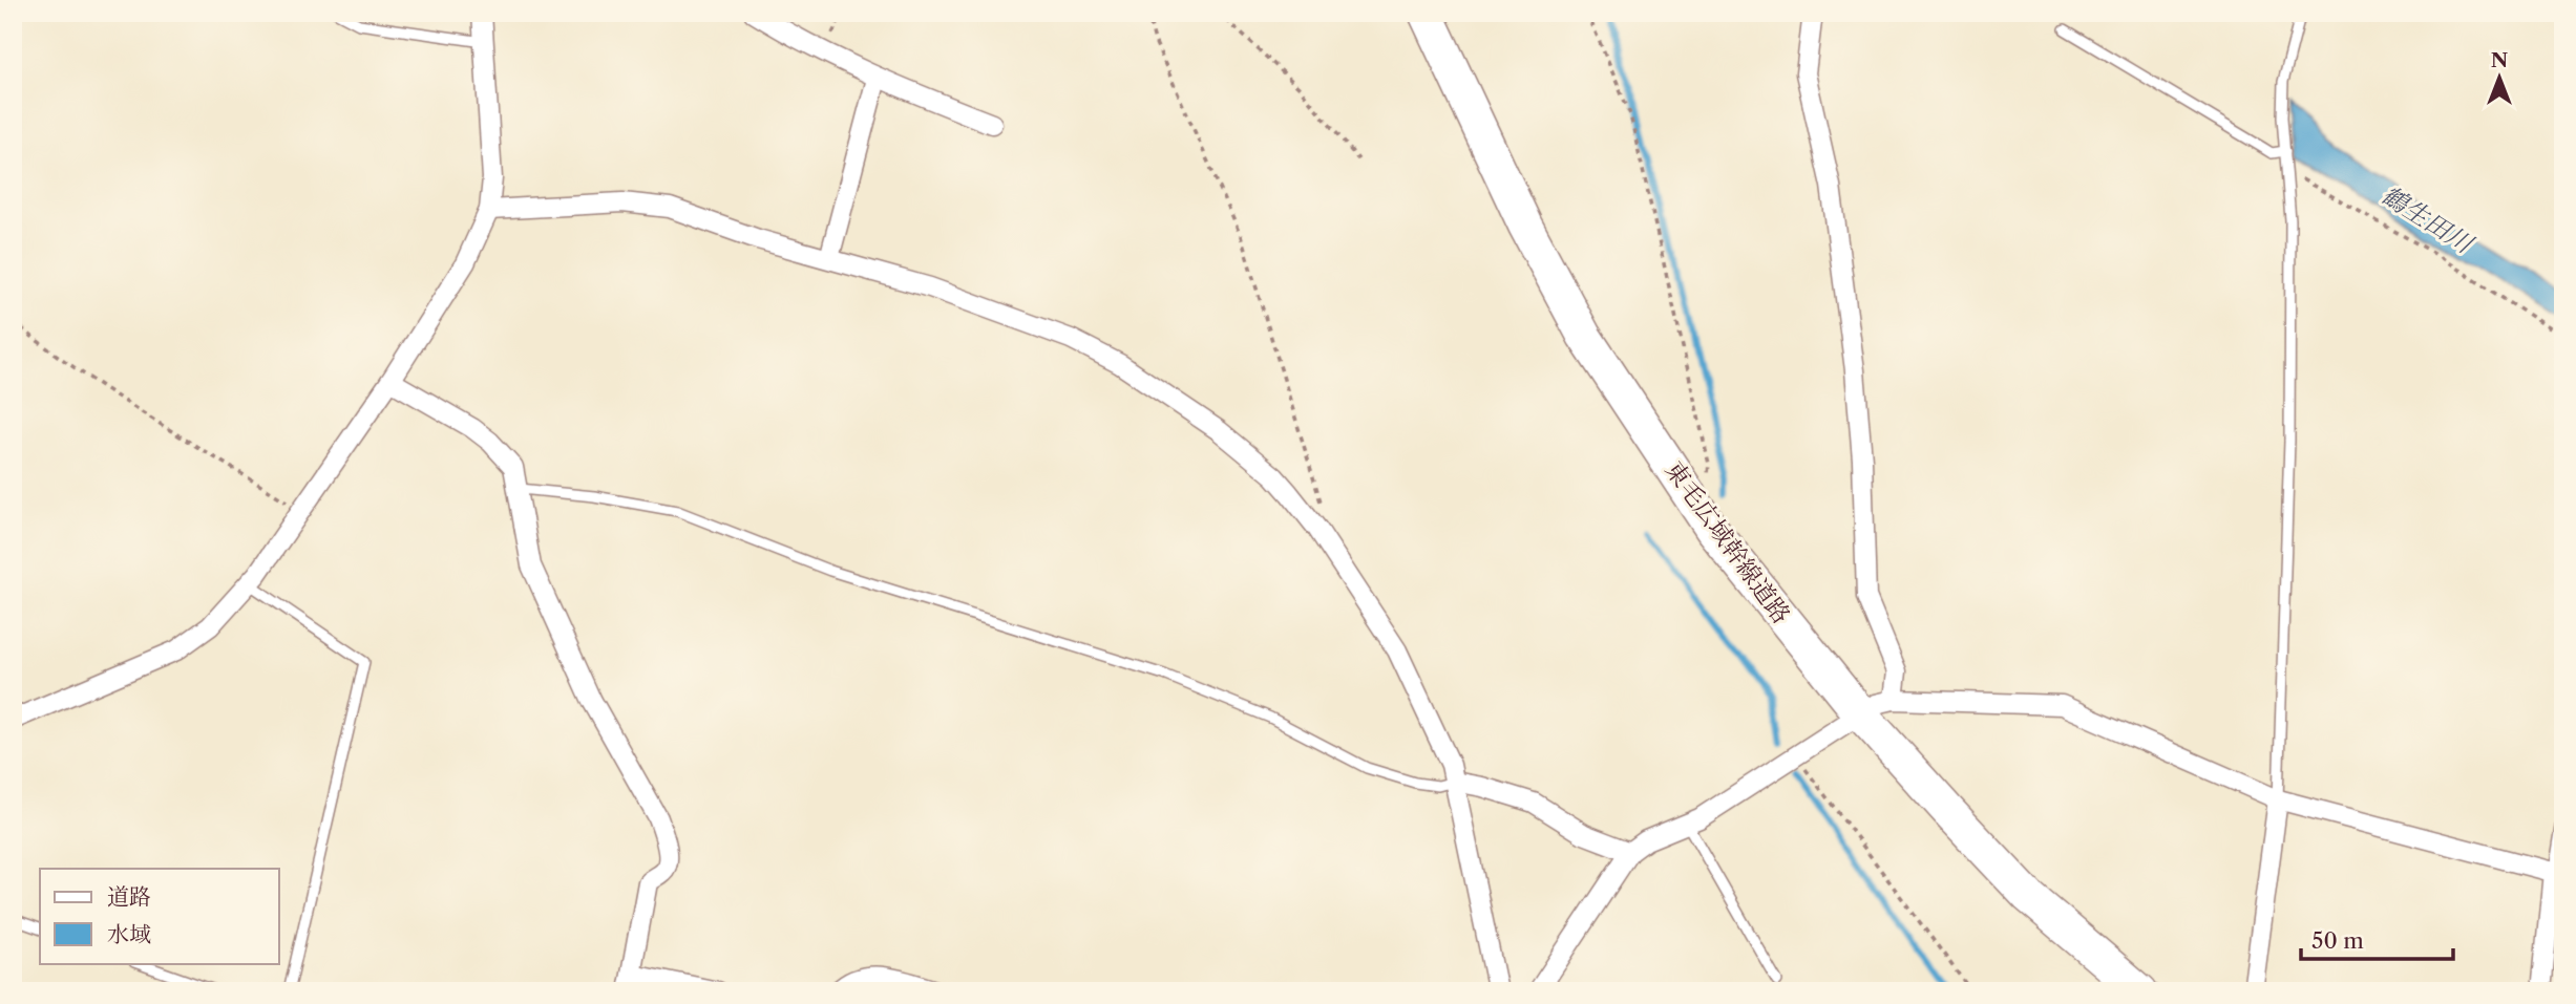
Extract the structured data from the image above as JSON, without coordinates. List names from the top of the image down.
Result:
{
  "streets": {
    "highway": ["東毛広域幹線道路"]
  },
  "water": ["鶴生田川"],
  "legend": ["道路", "水域"],
  "scale_bar": "50 m",
  "north": "top"
}
